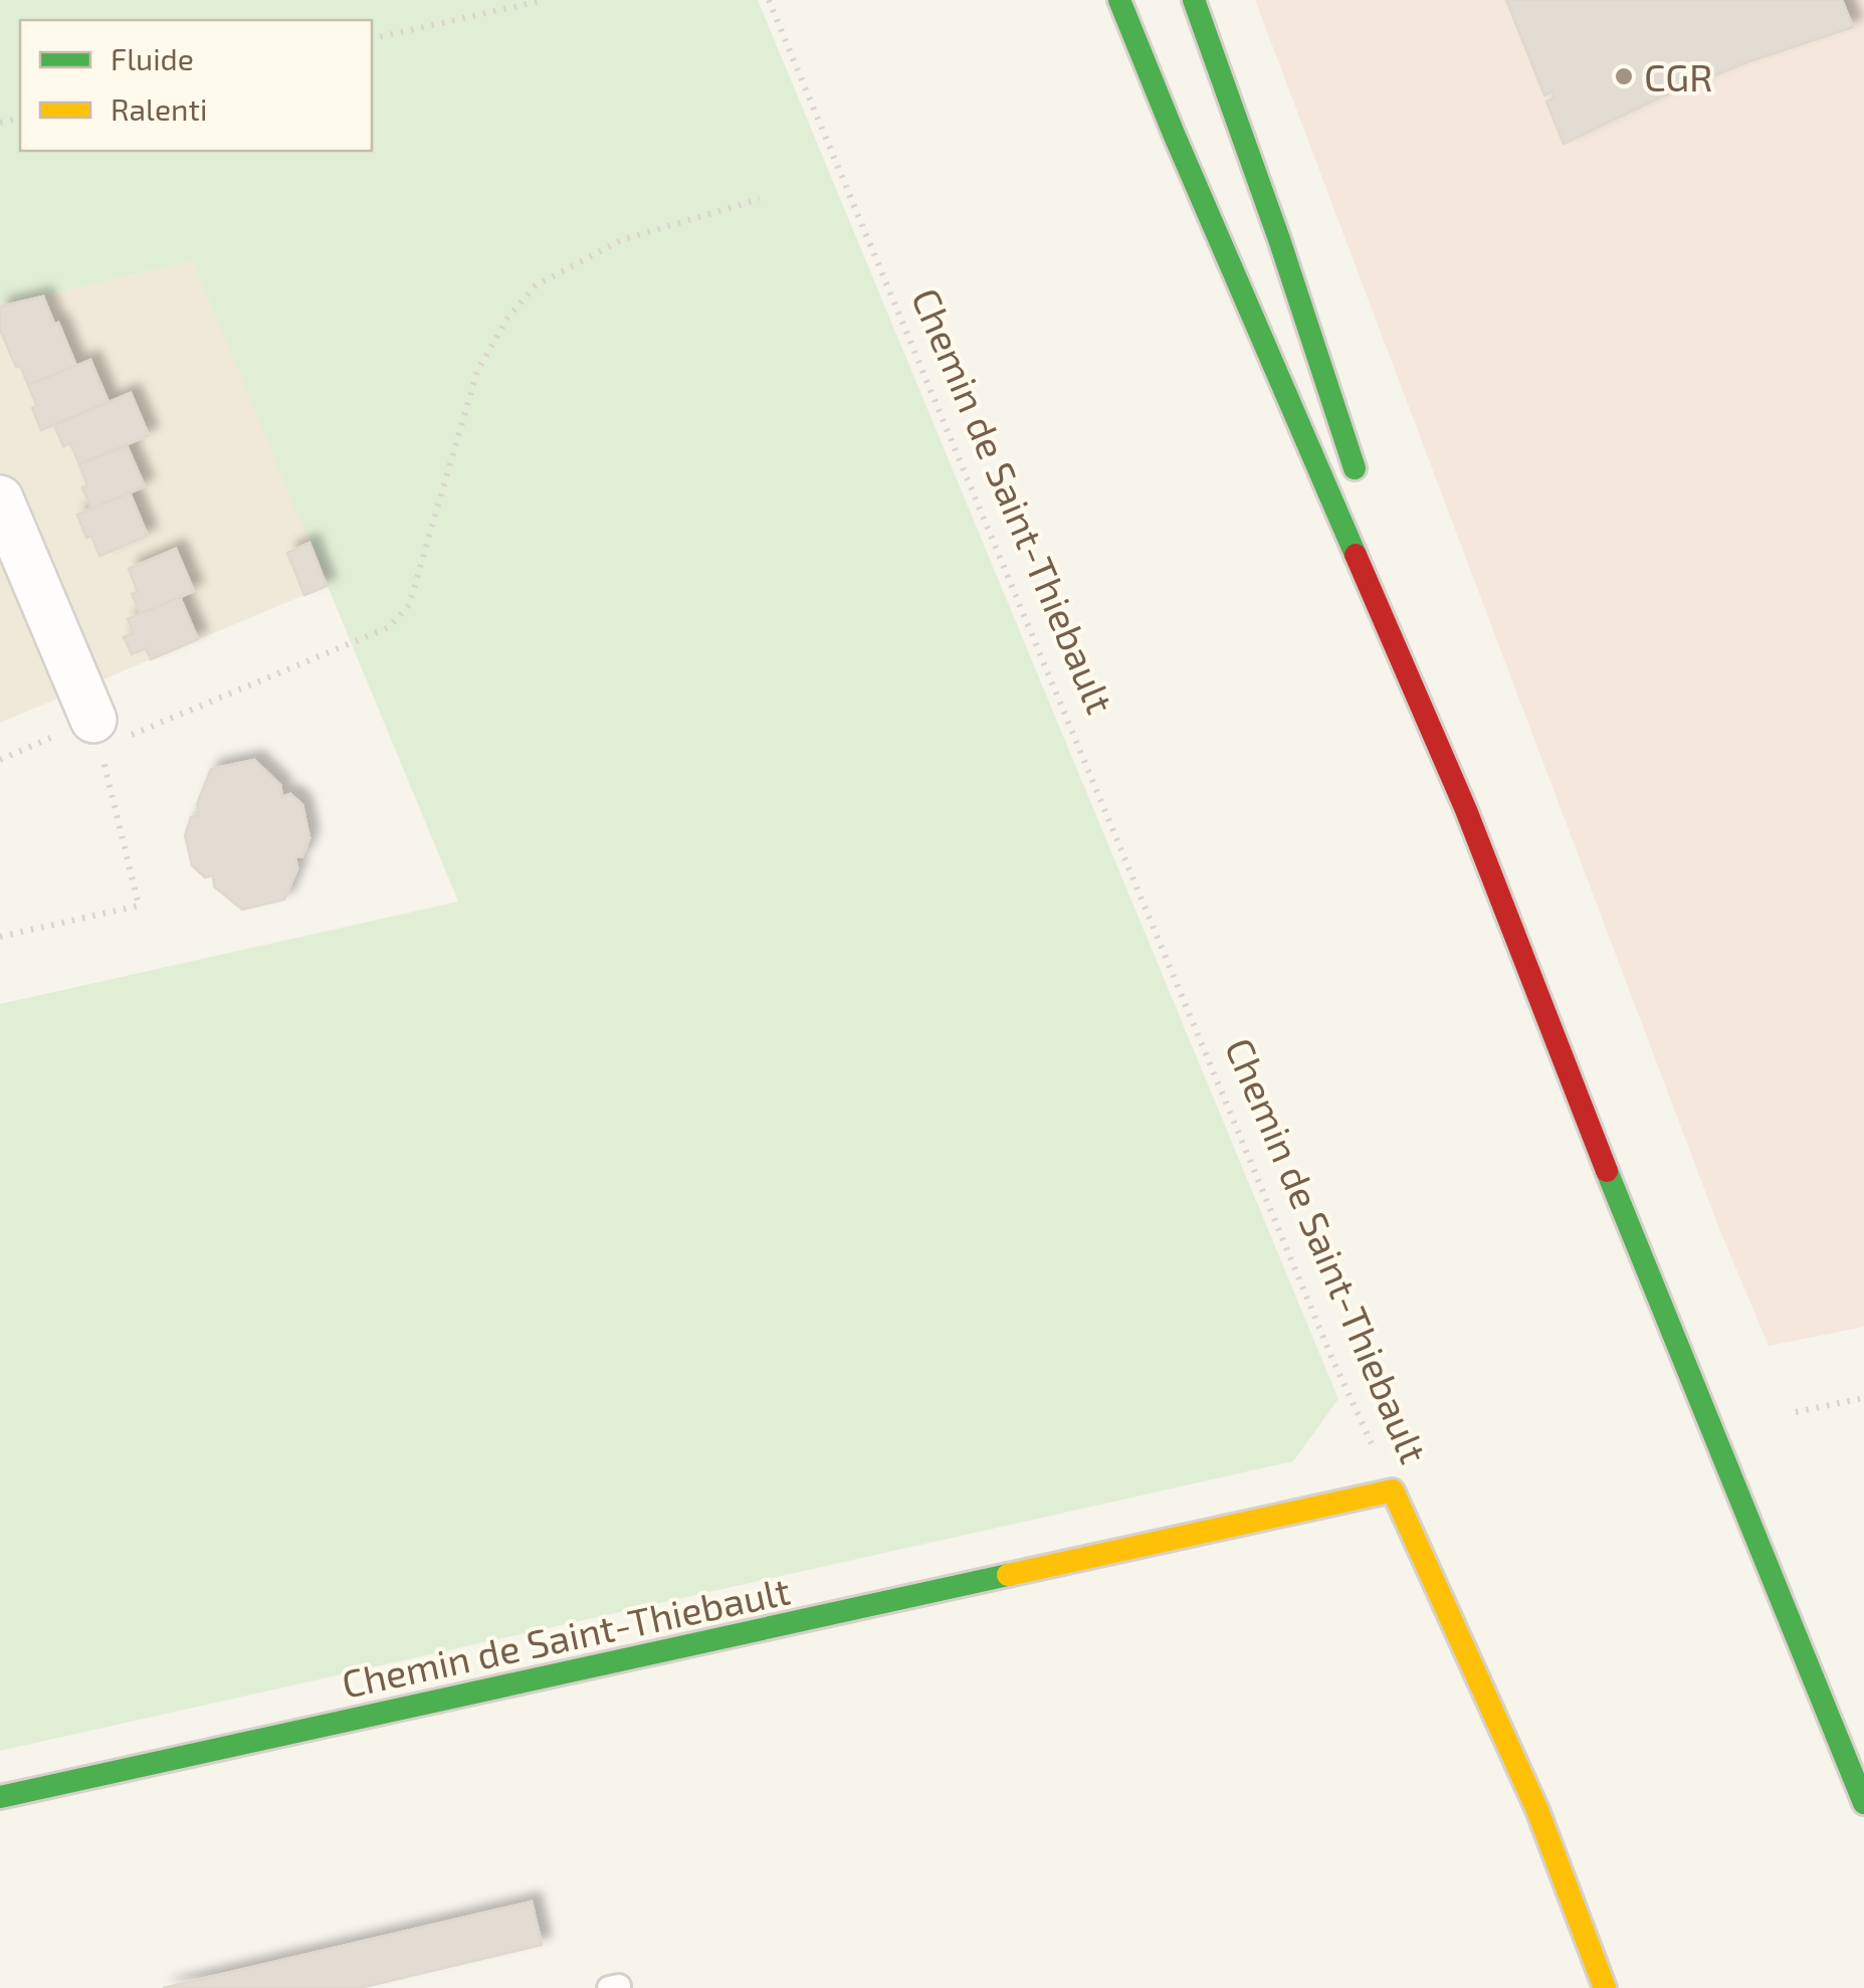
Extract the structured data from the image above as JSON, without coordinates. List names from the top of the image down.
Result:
{
  "streets": {
    "main road": ["Chemin de Saint-Thiebault"]
  },
  "places": ["CGR"],
  "legend": ["Fluide", "Ralenti"]
}
